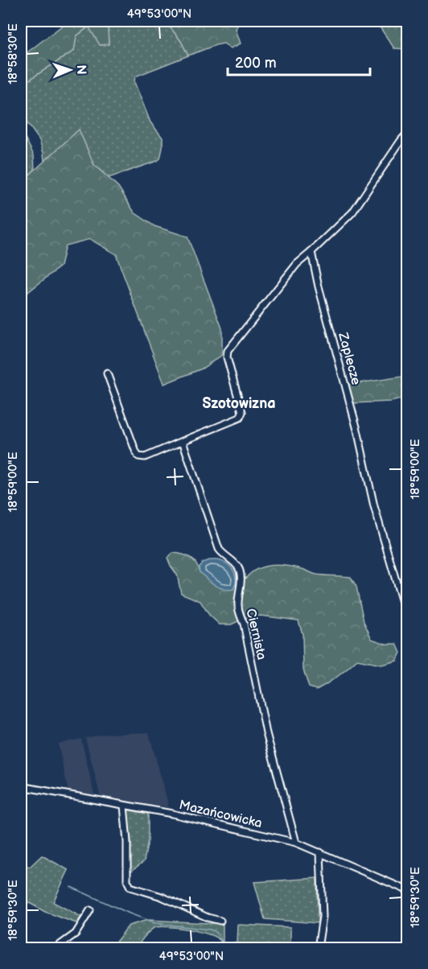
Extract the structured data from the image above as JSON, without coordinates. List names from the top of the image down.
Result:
{
  "streets": {
    "street": ["Zaplecze", "Ciernista", "Mazańcowicka"]
  },
  "crossings": [
    ["Ciernista", "Mazańcowicka"]
  ],
  "districts": ["Szotowizna"],
  "scale_bar": "200 m",
  "north": "right",
  "coordinates": [
    "49°53'00\"N",
    "18°58'30\"E",
    "18°59'00\"E",
    "18°59'30\"E"
  ]
}
